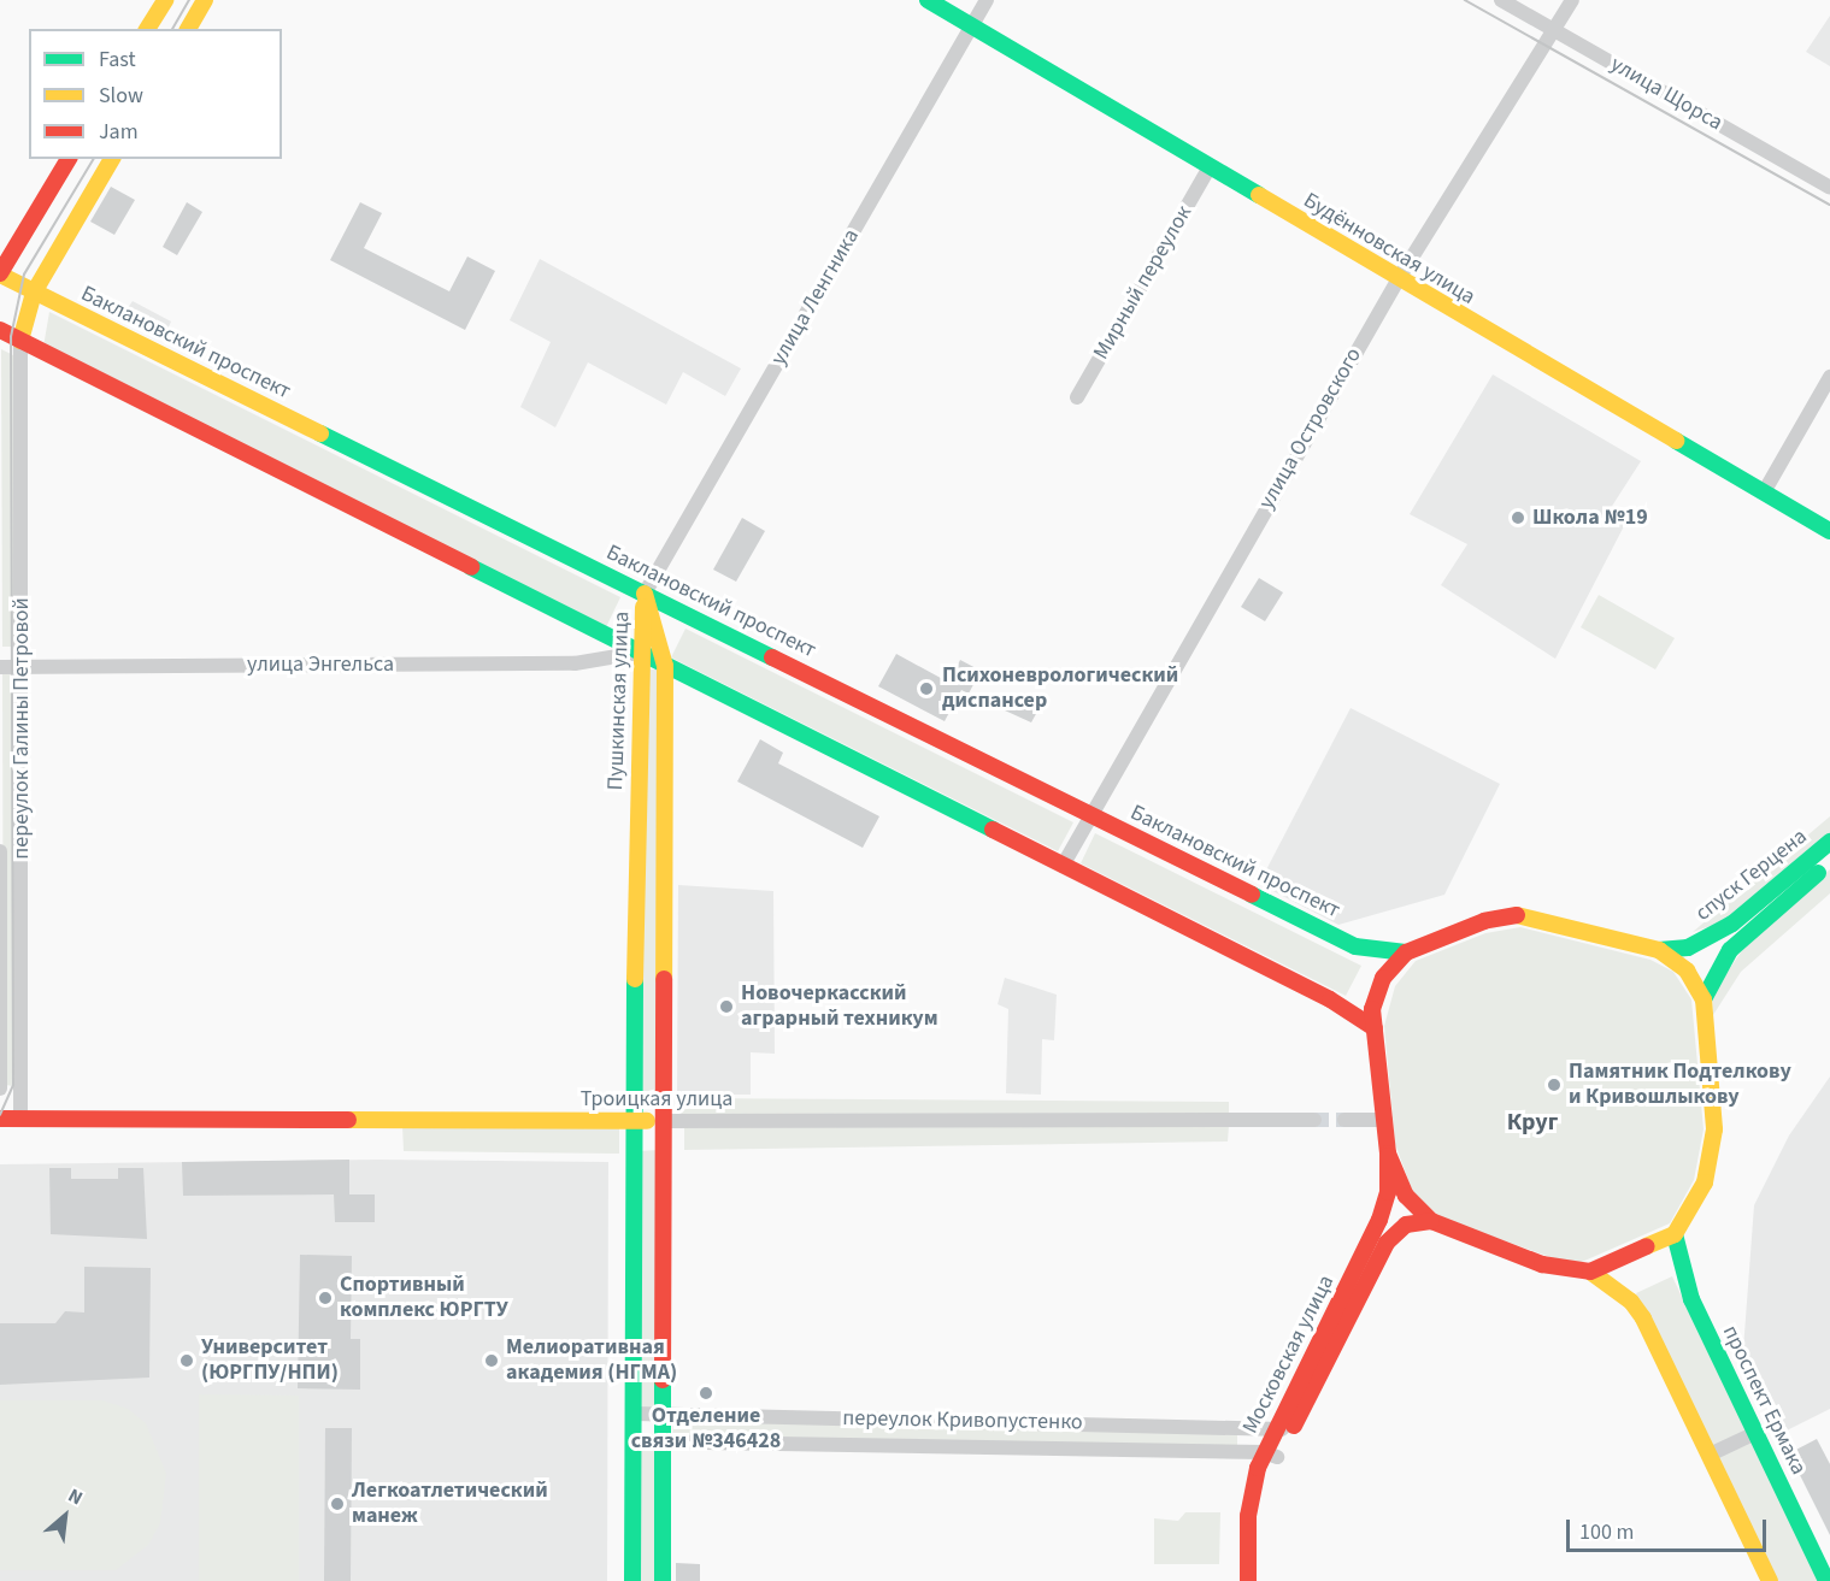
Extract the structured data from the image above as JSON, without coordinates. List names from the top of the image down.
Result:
{
  "streets": {
    "main road": [
      "Будённовская улица",
      "Баклановский проспект",
      "Пушкинская улица",
      "спуск Герцена",
      "Троицкая улица",
      "Московская улица",
      "проспект Ермака"
    ],
    "street": [
      "улица Щорса",
      "Мирный переулок",
      "улица Ленгника",
      "улица Островского",
      "улица Энгельса",
      "переулок Галины Петровой",
      "переулок Кривопустенко"
    ]
  },
  "crossings": [
    ["улица Щорса", "улица Островского"],
    ["Будённовская улица", "Мирный переулок"],
    ["Будённовская улица", "улица Ленгника"],
    ["Будённовская улица", "улица Островского"],
    ["улица Ленгника", "Баклановский проспект"],
    ["улица Ленгника", "Пушкинская улица"],
    ["Баклановский проспект", "улица Островского"],
    ["Баклановский проспект", "Пушкинская улица"],
    ["Баклановский проспект", "Московская улица"],
    ["улица Энгельса", "Пушкинская улица"],
    ["улица Энгельса", "переулок Галины Петровой"],
    ["Пушкинская улица", "Троицкая улица"],
    ["Пушкинская улица", "переулок Кривопустенко"],
    ["переулок Галины Петровой", "Троицкая улица"],
    ["Московская улица", "переулок Кривопустенко"]
  ],
  "districts": ["Круг"],
  "places": [
    "Школа №19",
    "Психоневрологический диспансер",
    "Новочеркасский аграрный техникум",
    "Памятник Подтелкову и Кривошлыкову",
    "Спортивный комплекс ЮРГТУ",
    "Университет (ЮРГПУ/НПИ)",
    "Мелиоративная академия (НГМА)",
    "Отделение связи №346428",
    "Легкоатлетический манеж"
  ],
  "legend": ["Fast", "Slow", "Jam"],
  "scale_bar": "100 m",
  "north": "top right"
}
